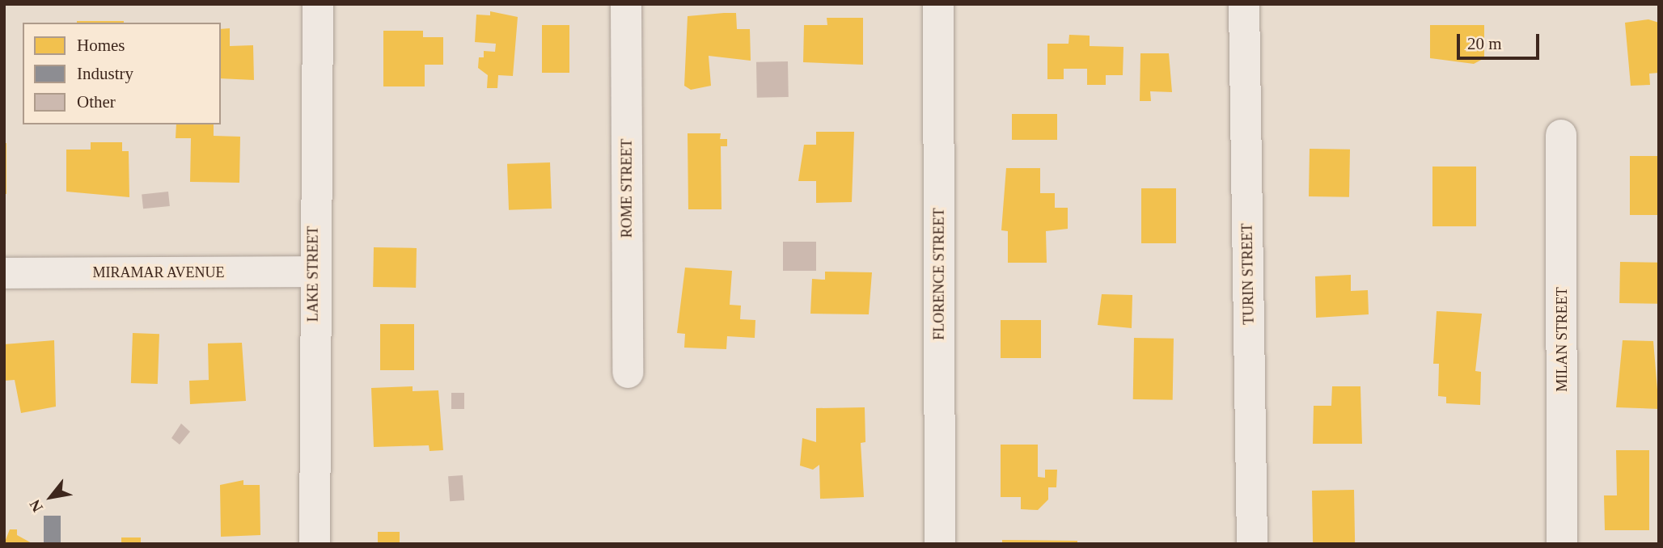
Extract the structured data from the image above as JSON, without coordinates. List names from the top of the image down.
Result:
{
  "streets": {
    "street": [
      "ROME STREET",
      "MIRAMAR AVENUE",
      "LAKE STREET",
      "FLORENCE STREET",
      "TURIN STREET",
      "MILAN STREET"
    ]
  },
  "crossings": [
    ["MIRAMAR AVENUE", "LAKE STREET"]
  ],
  "legend": ["Homes", "Industry", "Other"],
  "scale_bar": "20 m",
  "north": "bottom left"
}
